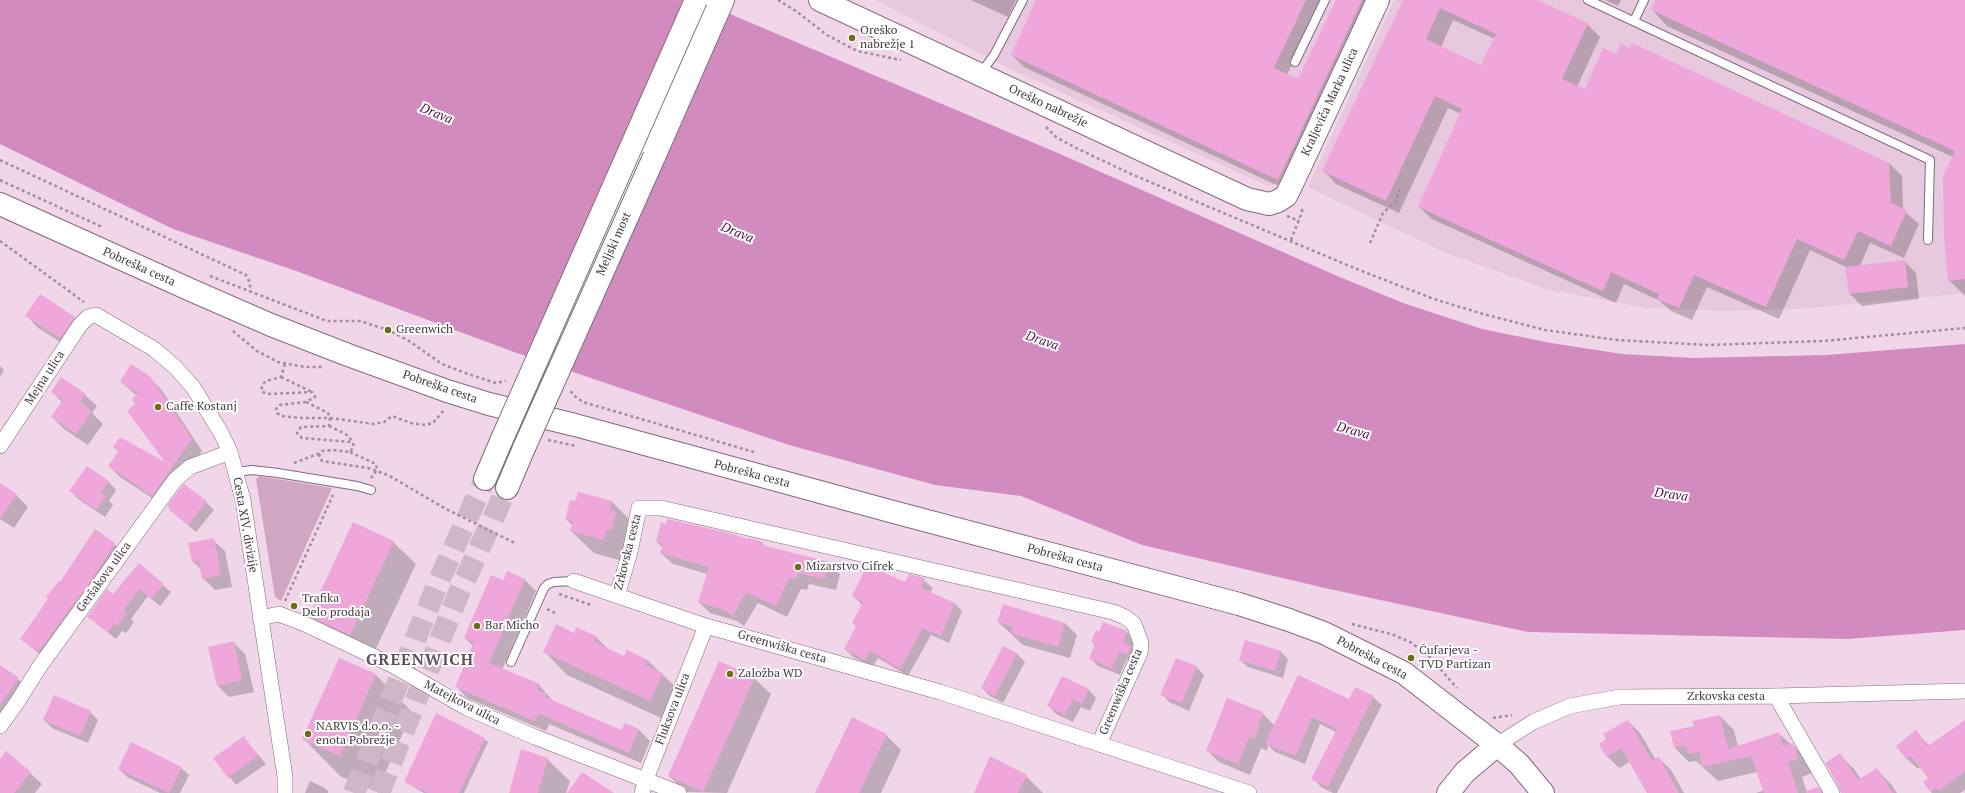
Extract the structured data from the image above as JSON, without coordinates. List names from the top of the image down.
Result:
{
  "streets": {
    "main road": [
      "Kraljeviča Marka ulica",
      "Oreško nabrežje",
      "Meljski most",
      "Pobreška cesta"
    ],
    "street": [
      "Mejna ulica",
      "Cesta XIV. divizije",
      "Zrkovska cesta",
      "Geršakova ulica",
      "Greenwiška cesta",
      "Matejkova ulica",
      "Fluksova ulica"
    ]
  },
  "crossings": [
    ["Kraljeviča Marka ulica", "Oreško nabrežje"],
    ["Meljski most", "Pobreška cesta"],
    ["Pobreška cesta", "Zrkovska cesta"],
    ["Mejna ulica", "Cesta XIV. divizije"],
    ["Cesta XIV. divizije", "Geršakova ulica"],
    ["Cesta XIV. divizije", "Matejkova ulica"],
    ["Zrkovska cesta", "Greenwiška cesta"],
    ["Greenwiška cesta", "Fluksova ulica"],
    ["Matejkova ulica", "Fluksova ulica"]
  ],
  "districts": ["GREENWICH"],
  "water": ["Drava"],
  "places": [
    "Oreško nabrežje 1",
    "Greenwich",
    "Caffe Kostanj",
    "Mizarstvo Cifrek",
    "Trafika Delo prodaja",
    "Bar Micho",
    "Čufarjeva - TVD Partizan",
    "Založba WD",
    "NARVIS d.o.o. - enota Pobrežje"
  ]
}
